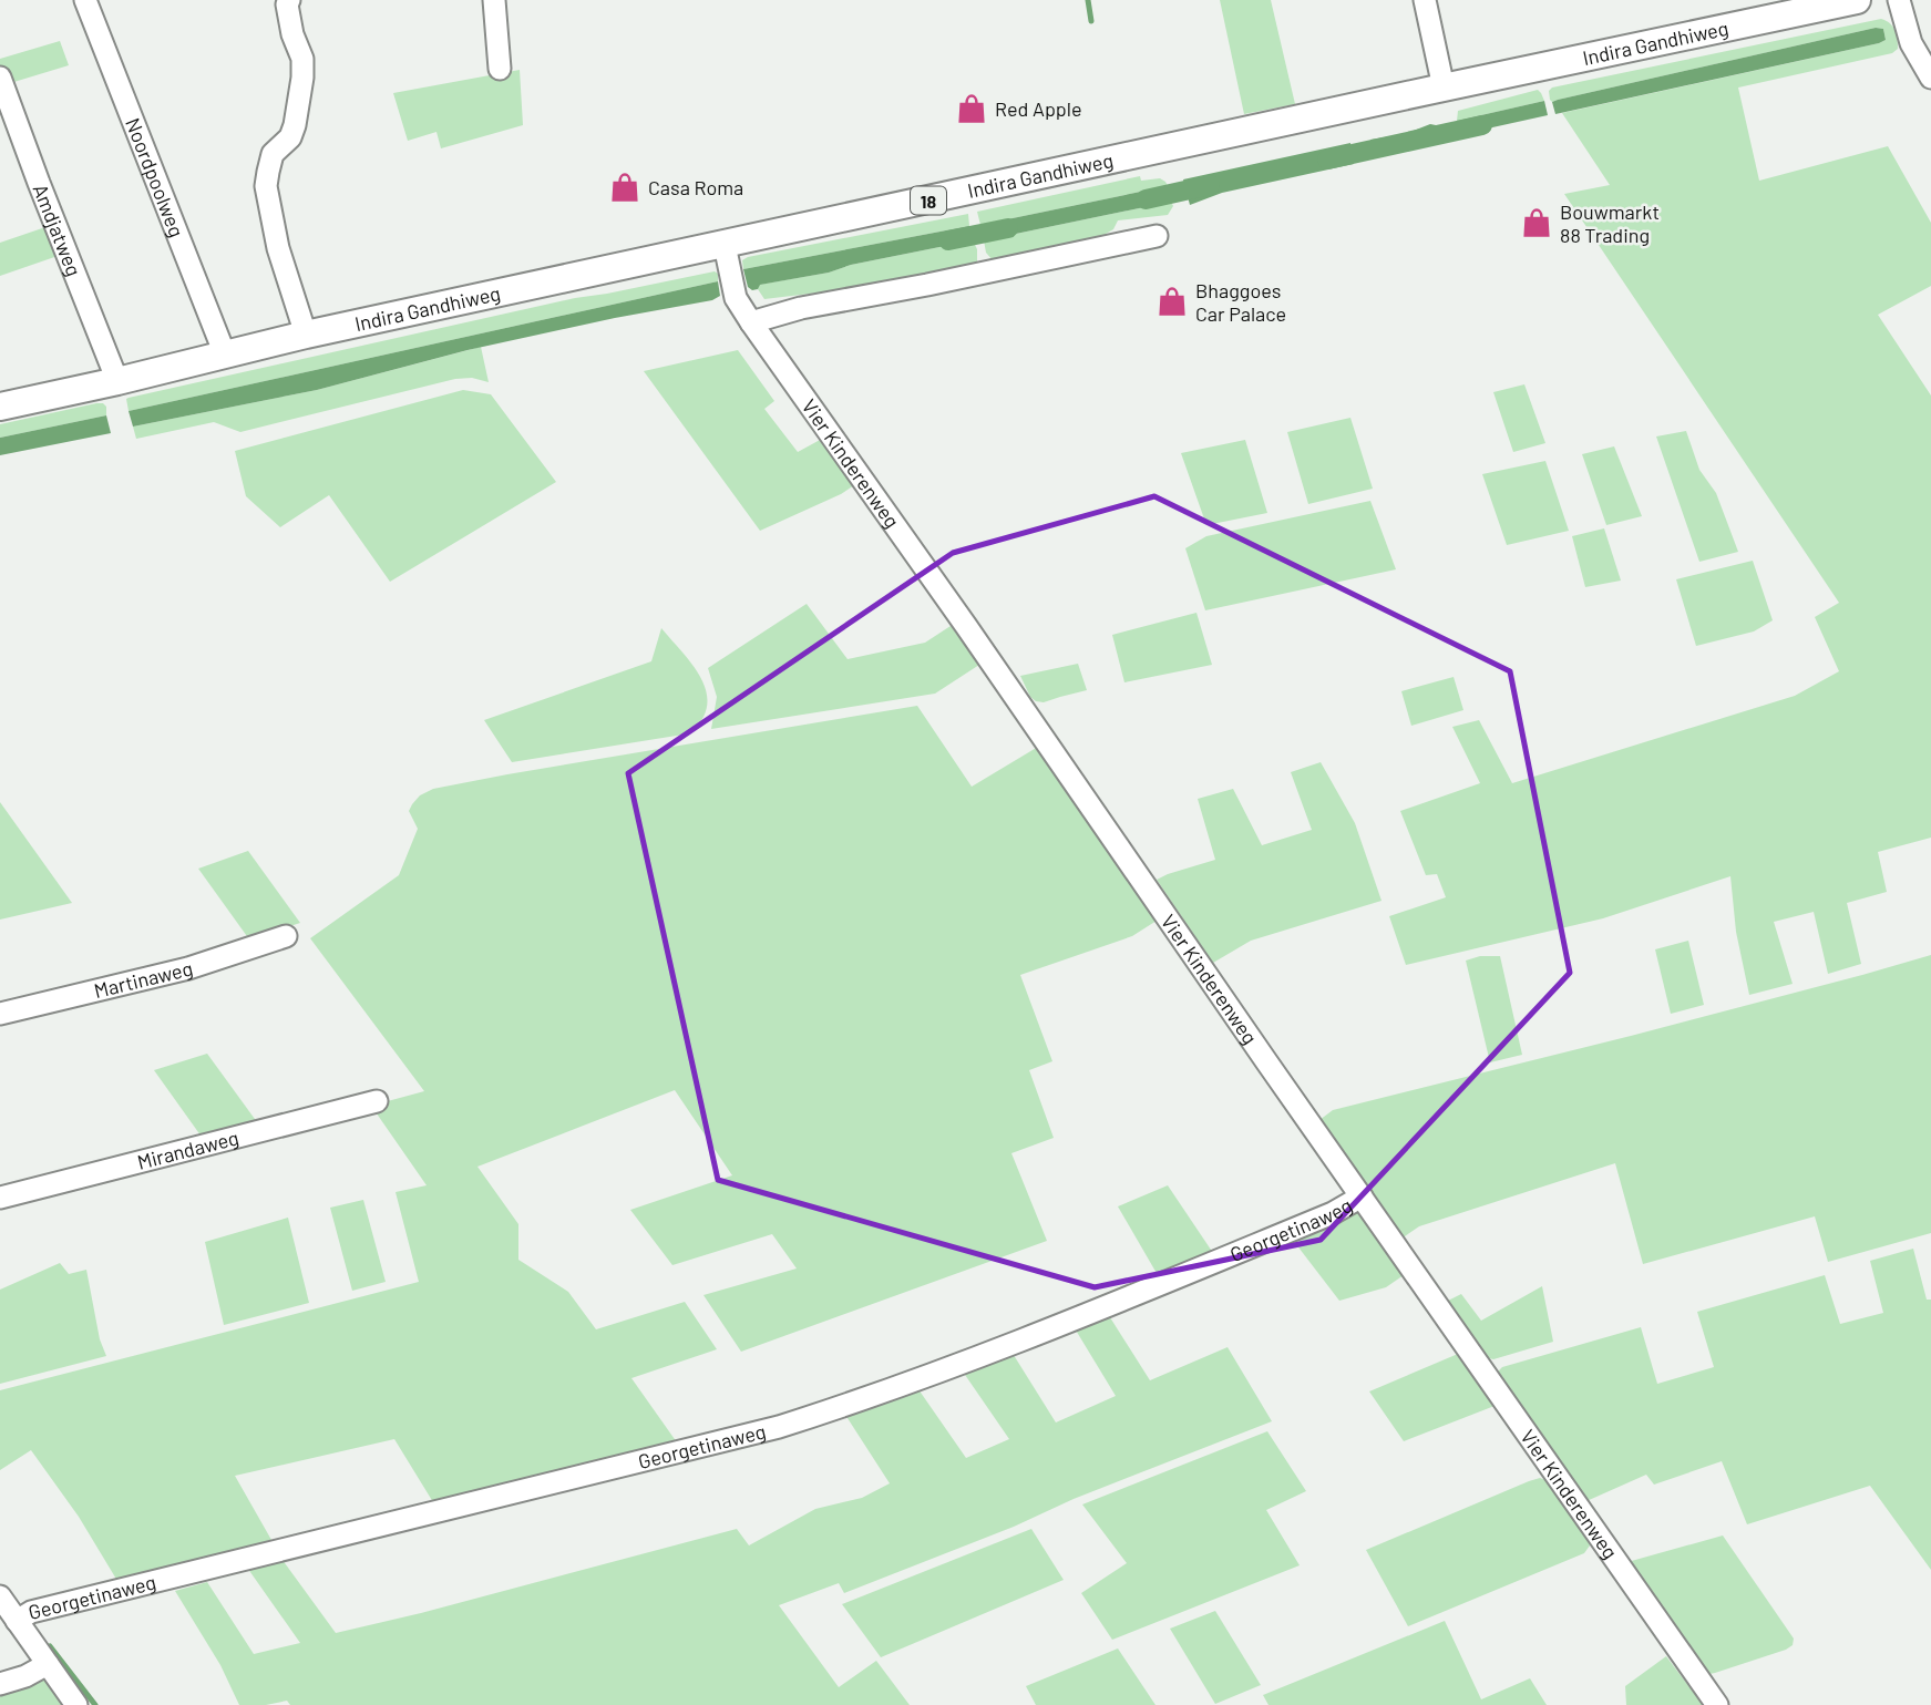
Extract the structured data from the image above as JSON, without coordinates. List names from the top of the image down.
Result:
{
  "streets": {
    "main road": ["Indira Gandhiweg", "18"],
    "street": [
      "Noordpoolweg",
      "Amdjatweg",
      "Vier Kinderenweg",
      "Martinaweg",
      "Mirandaweg",
      "Georgetinaweg"
    ]
  },
  "crossings": [
    ["Indira Gandhiweg", "Noordpoolweg"],
    ["Indira Gandhiweg", "Amdjatweg"],
    ["Indira Gandhiweg", "Vier Kinderenweg"],
    ["Vier Kinderenweg", "Georgetinaweg"]
  ],
  "places": {
    "shop": [
      "Red Apple",
      "Casa Roma",
      "Bouwmarkt 88 Trading",
      "Bhaggoes Car Palace"
    ]
  }
}
